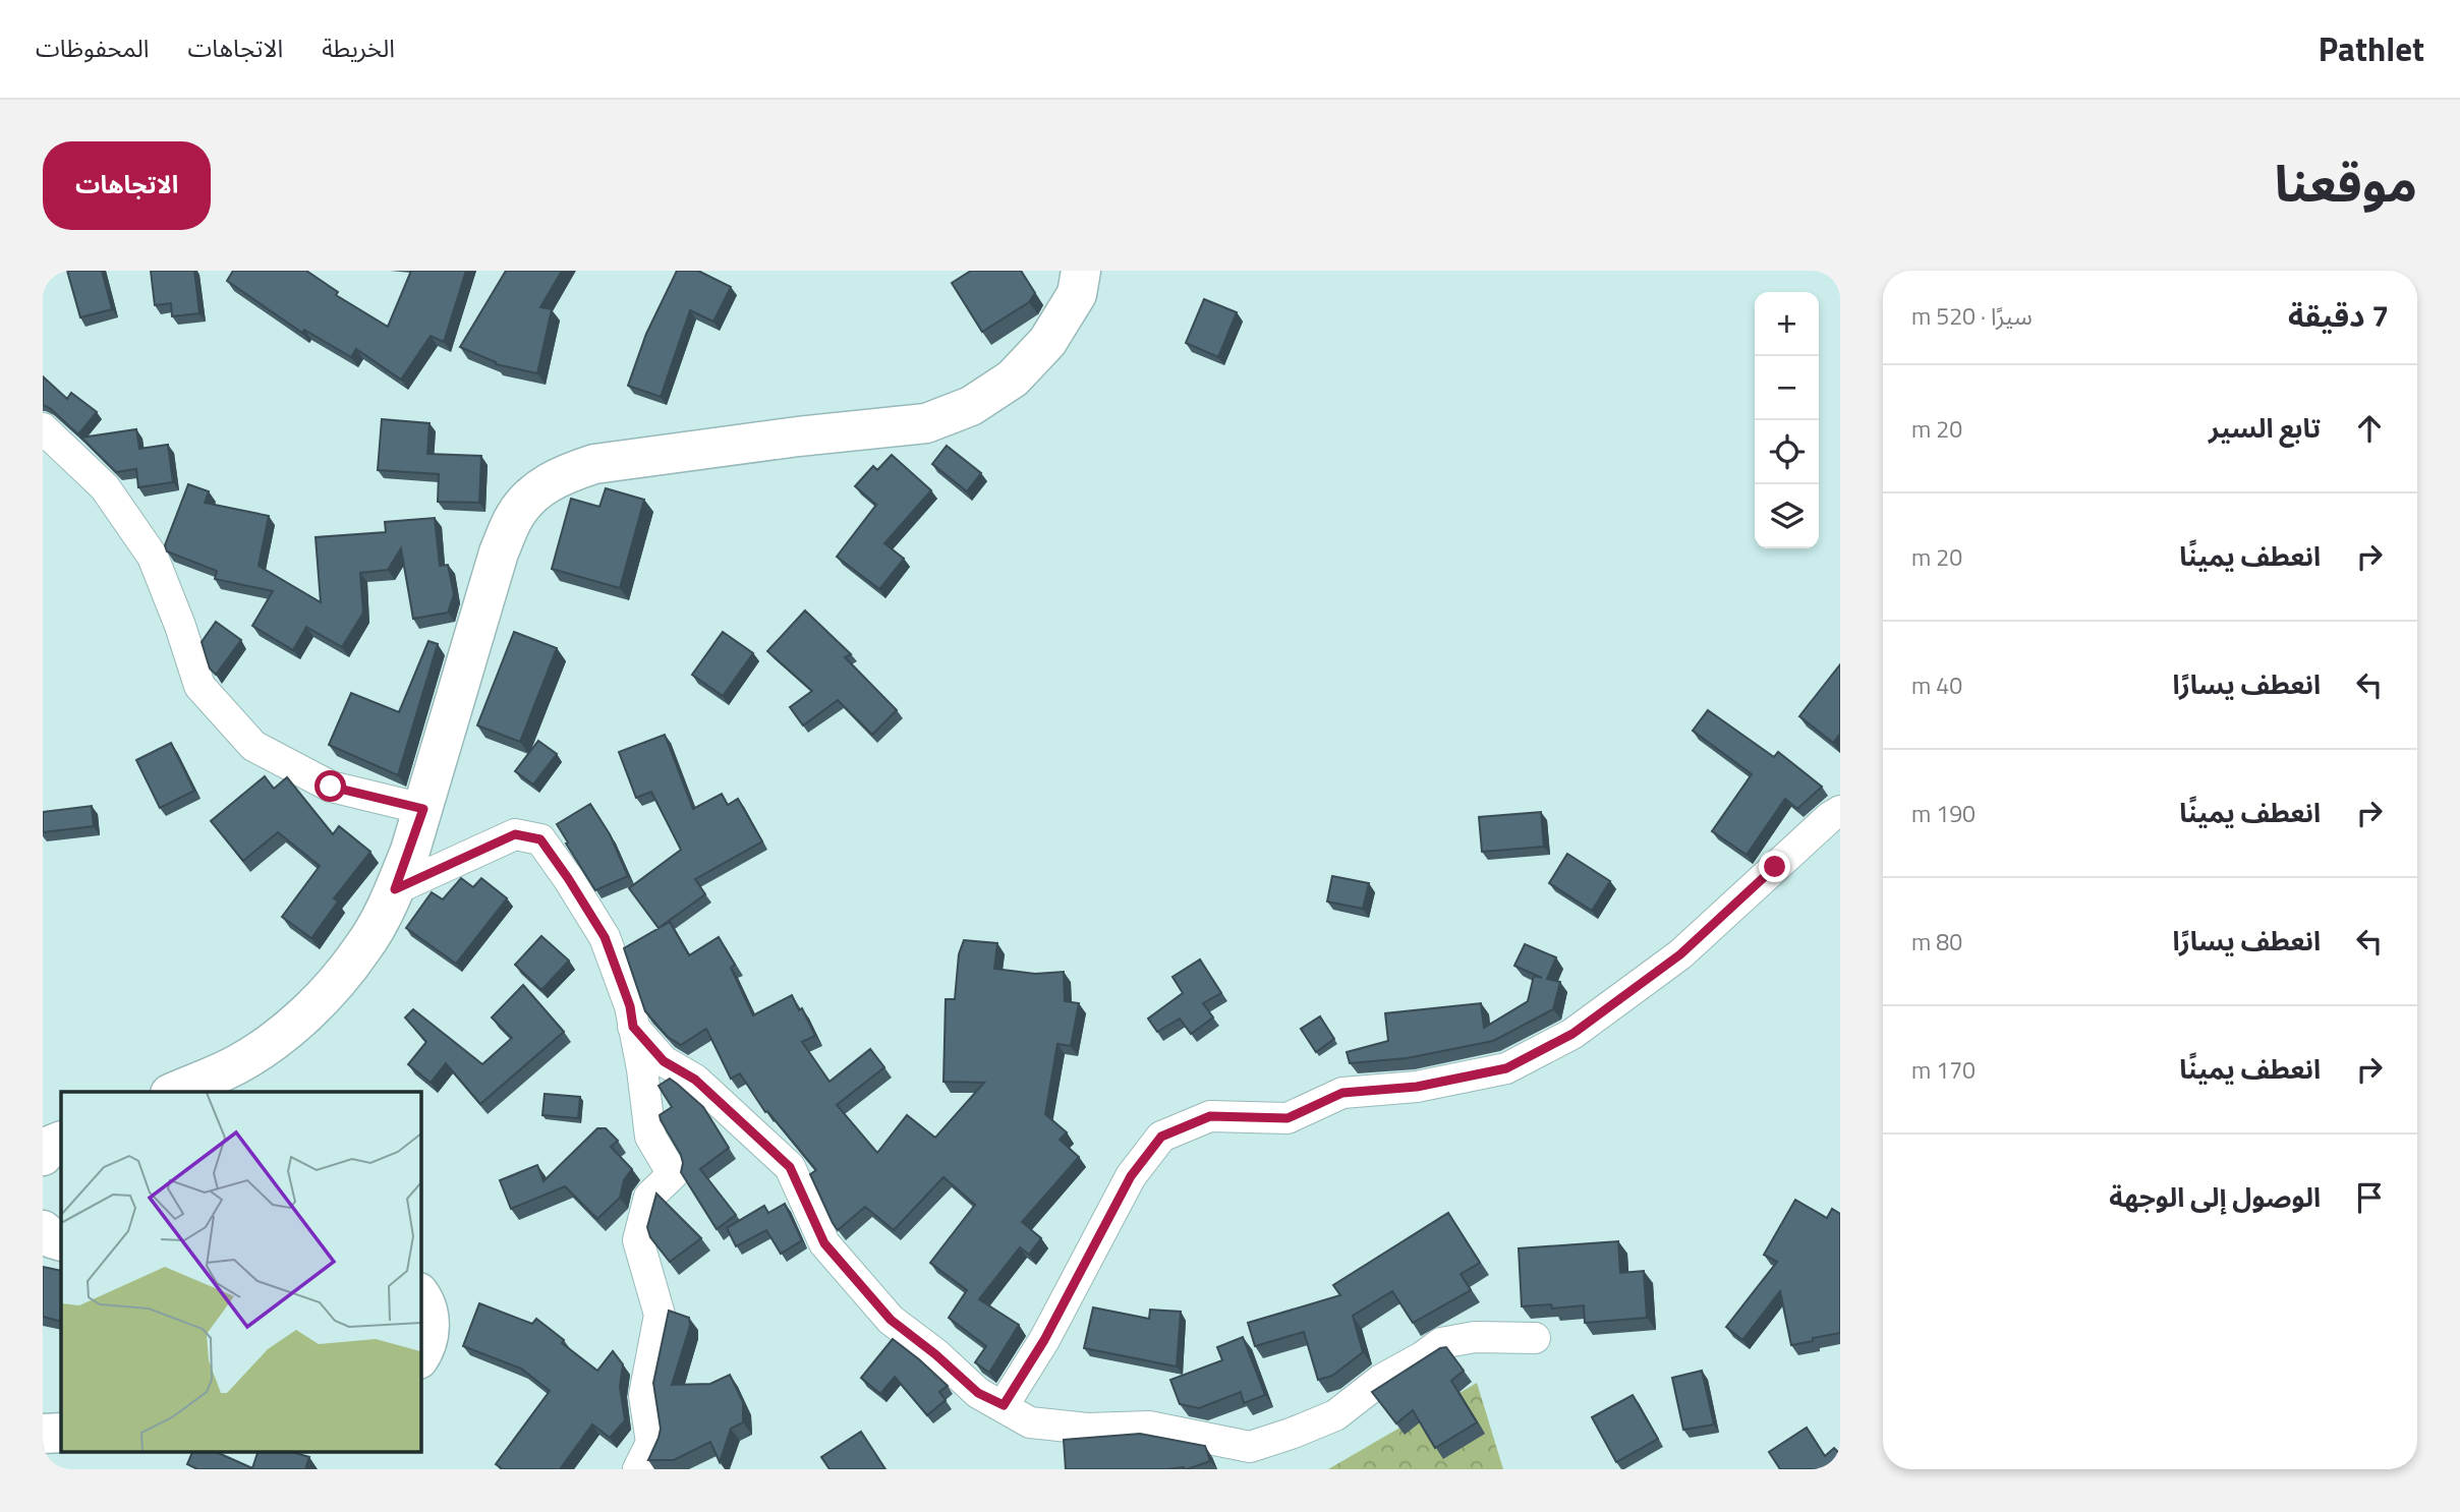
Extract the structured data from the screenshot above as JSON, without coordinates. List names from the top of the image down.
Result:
{
  "page": {
    "header": "Pathlet",
    "nav": ["الخريطة", "الاتجاهات", "المحفوظات"],
    "title": "موقعنا",
    "buttons": "الاتجاهات",
    "heading": ["7 دقيقة", "سيرًا · 520 m"],
    "map_buttons": ["+", "−"],
    "list": [
      ["تابع السير", "20 m"],
      ["انعطف يمينًا", "20 m"],
      ["انعطف يسارًا", "40 m"],
      ["انعطف يمينًا", "190 m"],
      ["انعطف يسارًا", "80 m"],
      ["انعطف يمينًا", "170 m"],
      "الوصول إلى الوجهة"
    ]
  }
}
